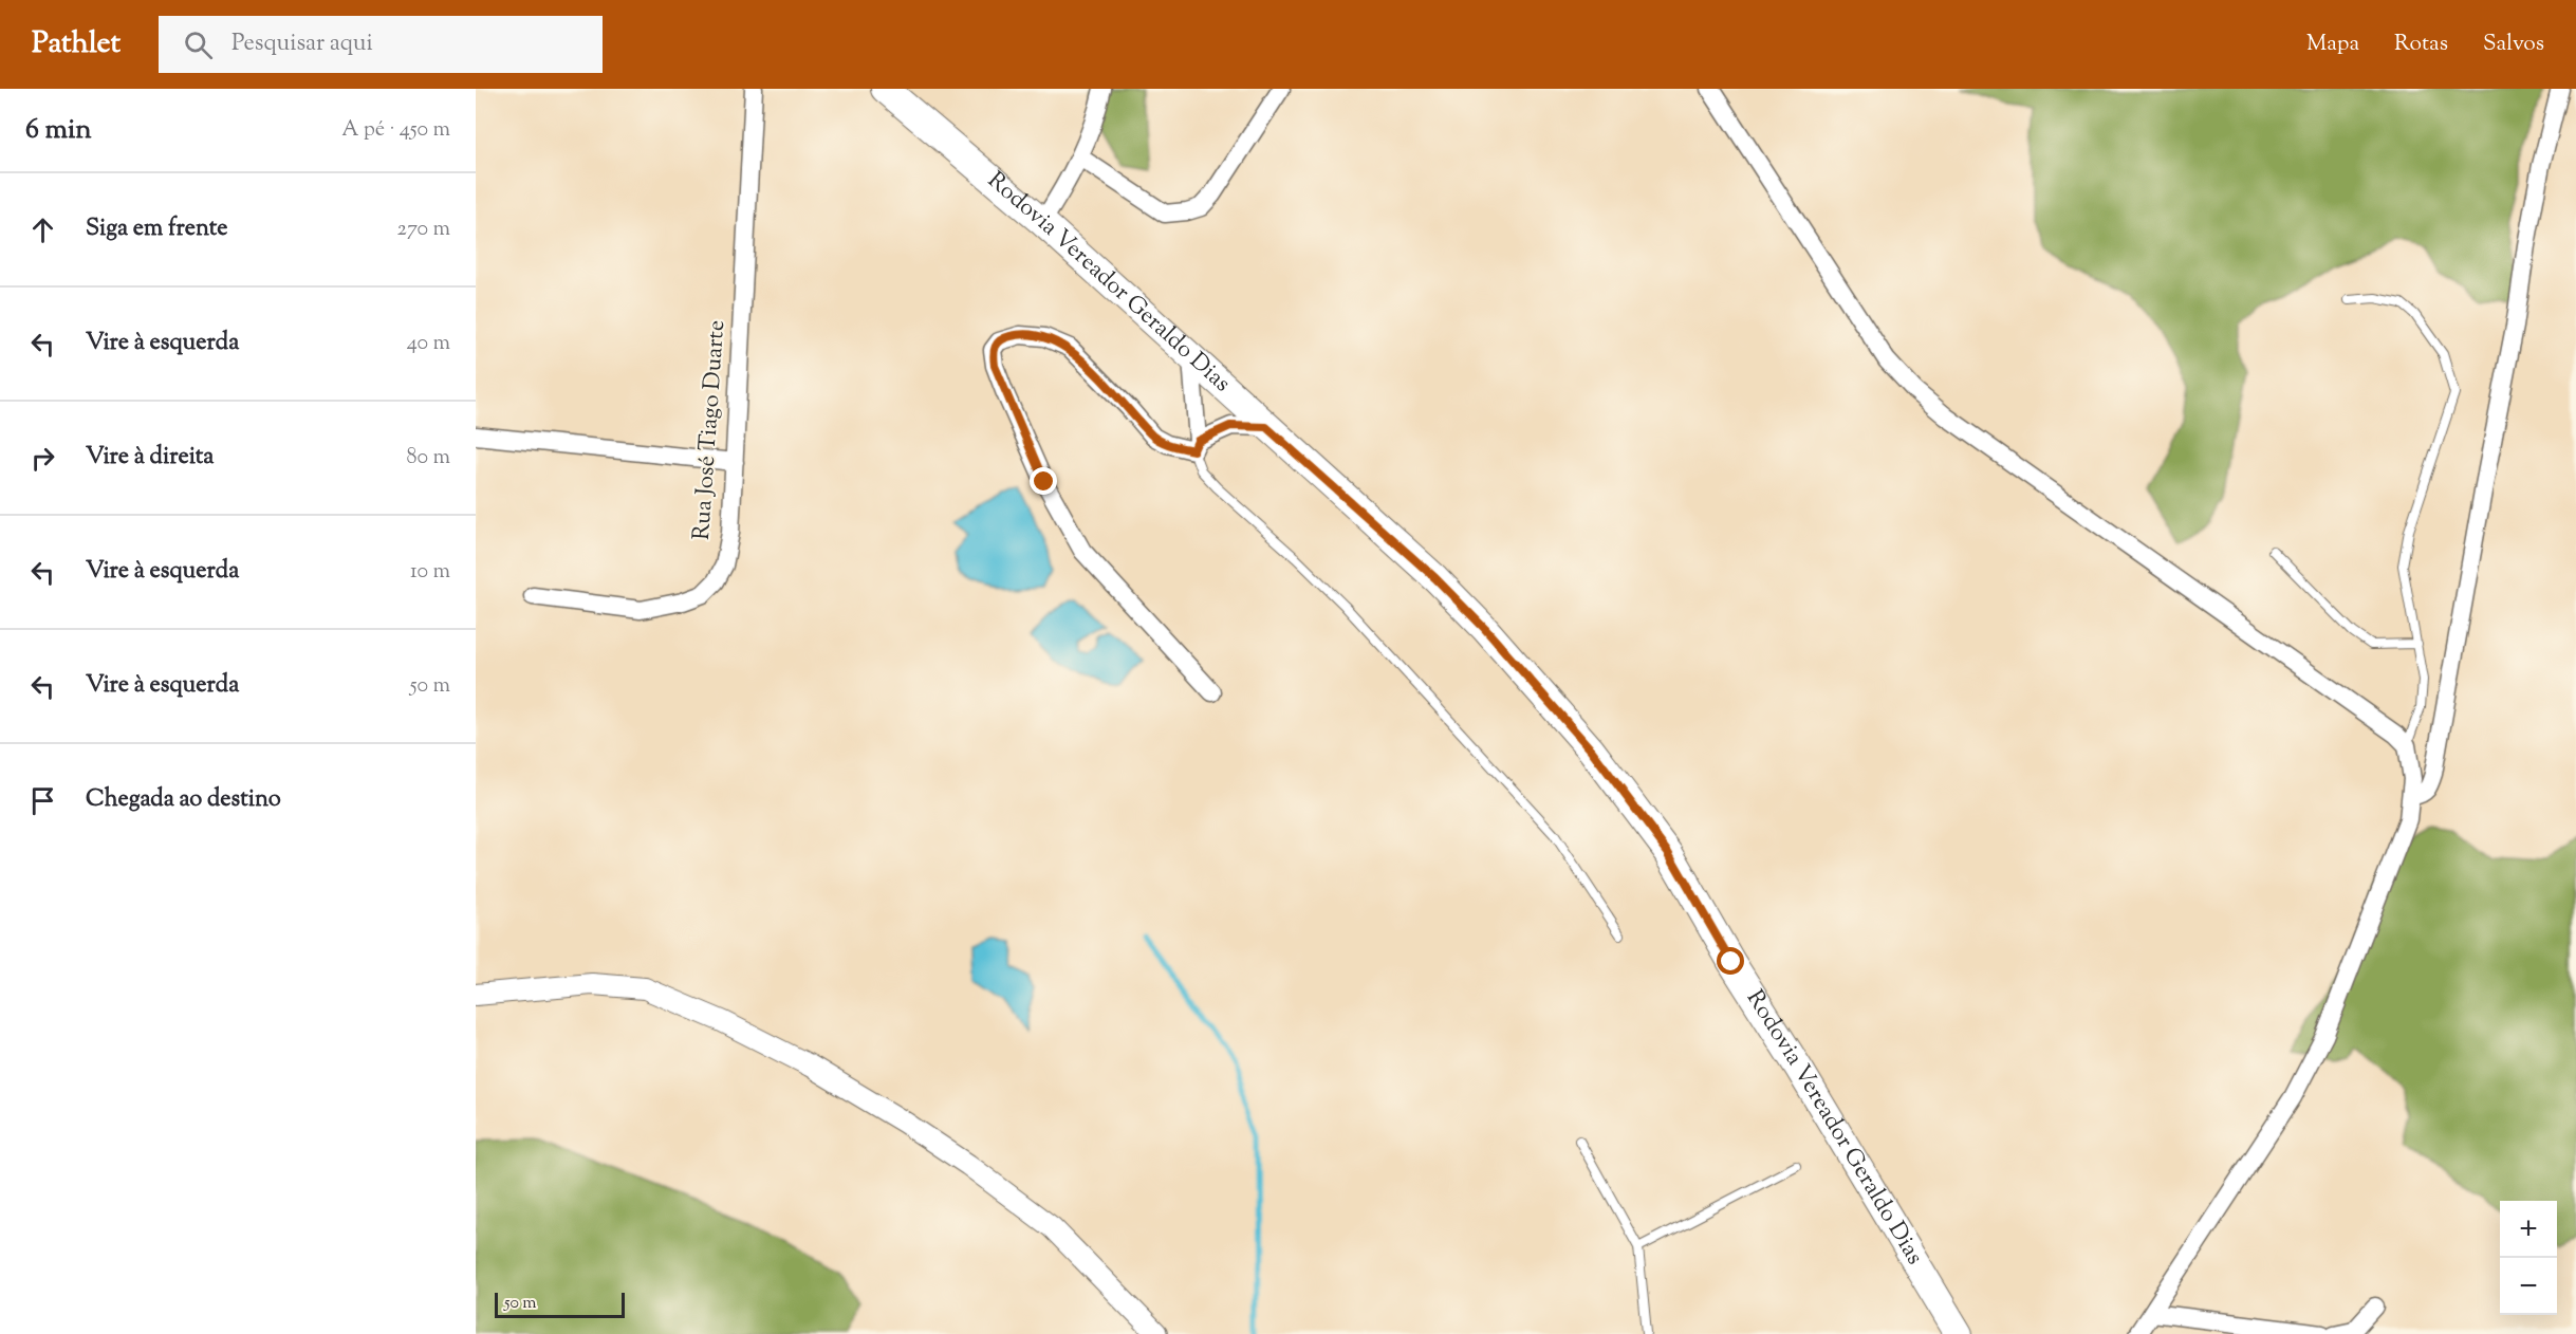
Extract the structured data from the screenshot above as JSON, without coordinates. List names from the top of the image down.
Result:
{
  "streets": {
    "main road": ["Rodovia Vereador Geraldo Dias"],
    "street": ["Rua José Tiago Duarte"]
  },
  "scale_bar": "50 m",
  "page": {
    "header": "Pathlet",
    "search": "Pesquisar aqui",
    "nav": ["Mapa", "Rotas", "Salvos"],
    "heading": ["6 min", "A pé · 450 m"],
    "list": [
      ["Siga em frente", "270 m"],
      ["Vire à esquerda", "40 m"],
      ["Vire à direita", "80 m"],
      ["Vire à esquerda", "10 m"],
      ["Vire à esquerda", "50 m"],
      "Chegada ao destino"
    ],
    "map_buttons": ["+", "−"],
    "scale": "50 m"
  }
}
